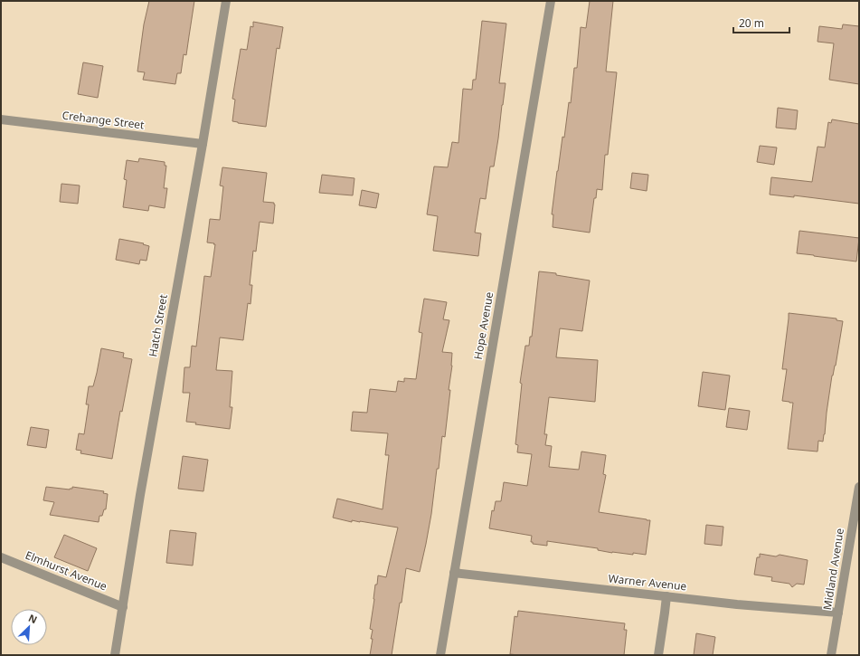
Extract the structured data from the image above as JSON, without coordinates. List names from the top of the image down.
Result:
{
  "streets": {
    "street": [
      "Crehange Street",
      "Hatch Street",
      "Hope Avenue",
      "Midland Avenue",
      "Elmhurst Avenue",
      "Warner Avenue"
    ]
  },
  "crossings": [
    ["Crehange Street", "Hatch Street"],
    ["Hatch Street", "Elmhurst Avenue"],
    ["Hope Avenue", "Warner Avenue"],
    ["Midland Avenue", "Warner Avenue"]
  ],
  "scale_bar": "20 m",
  "north": "top right"
}
